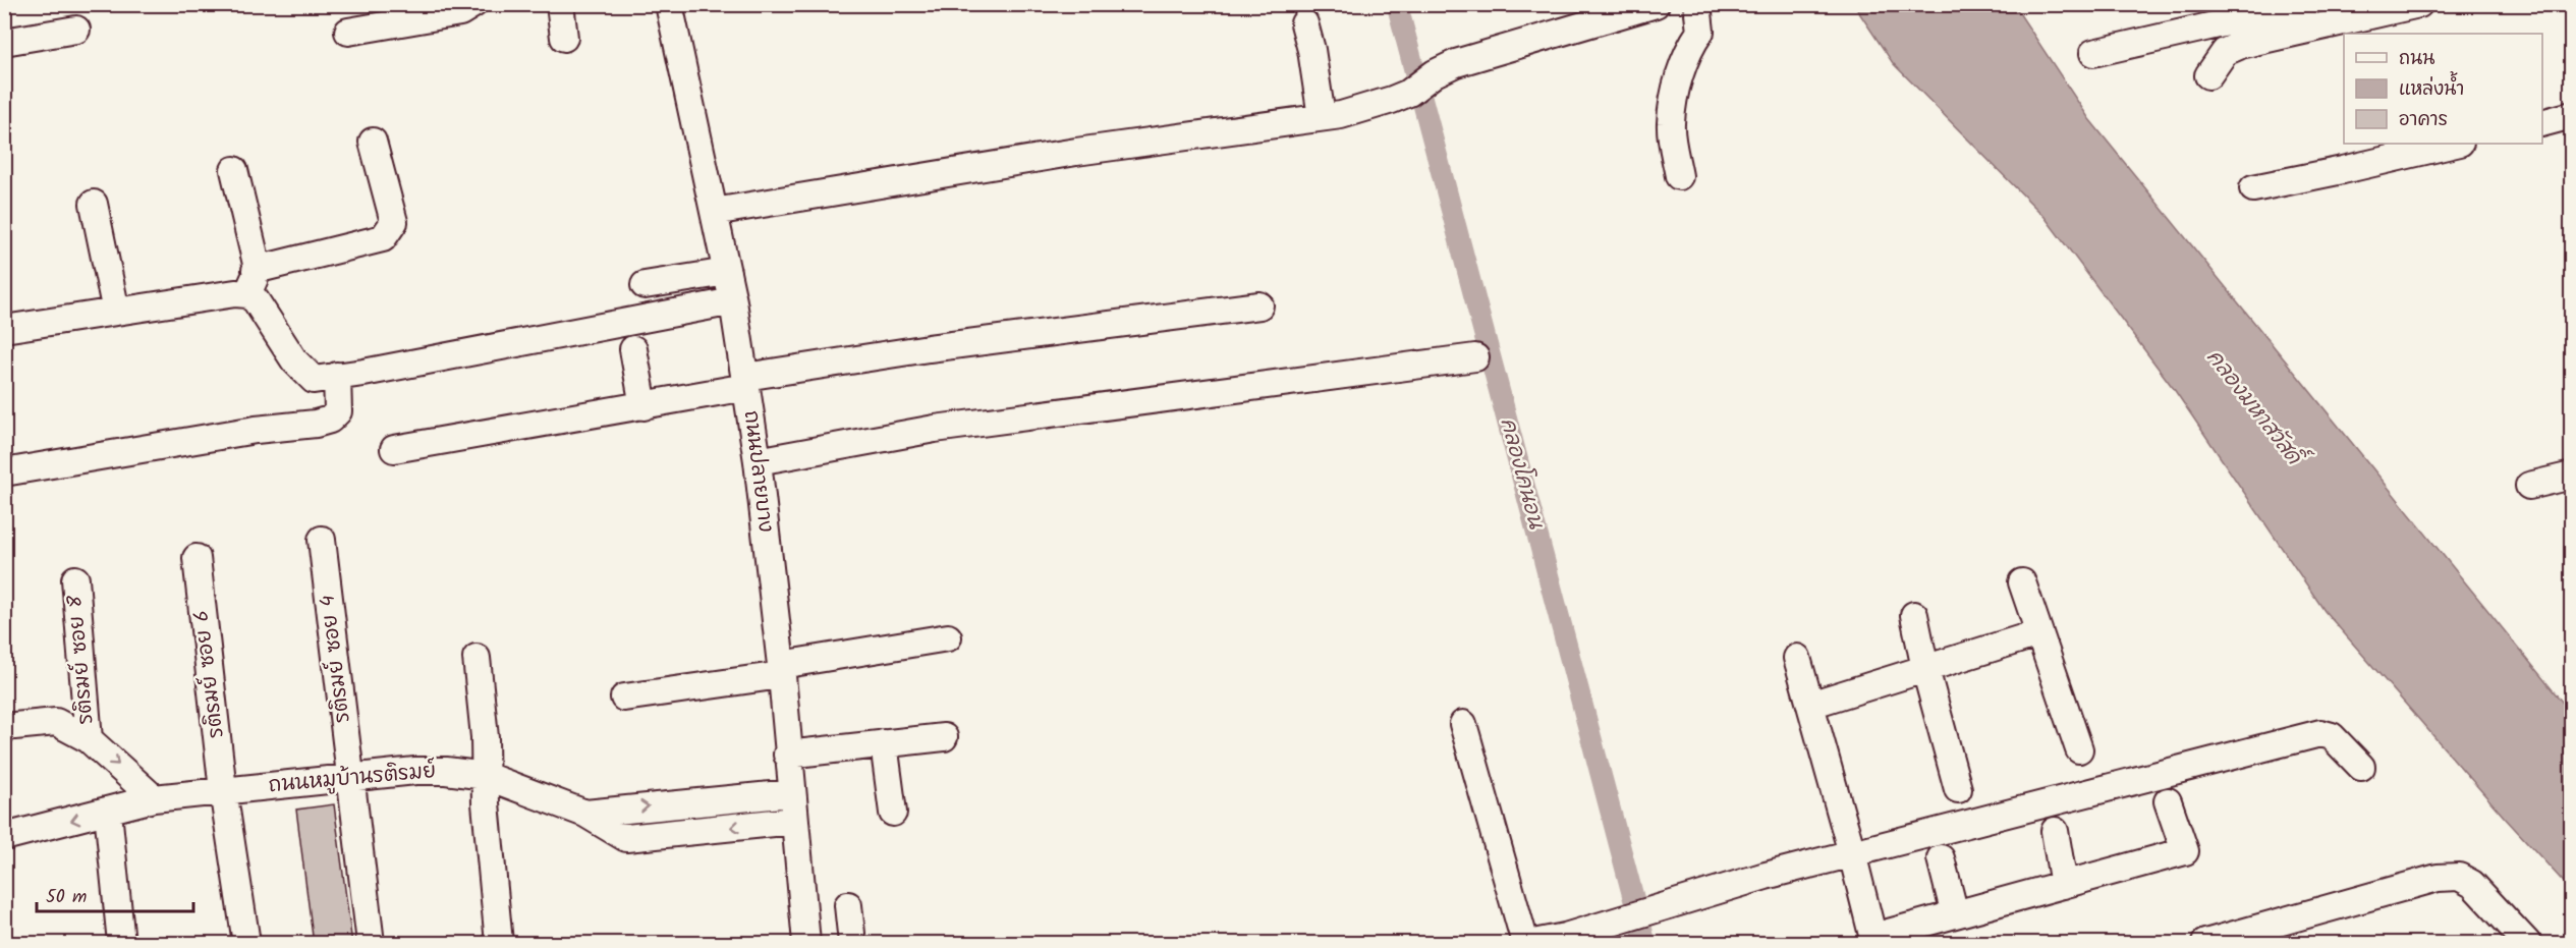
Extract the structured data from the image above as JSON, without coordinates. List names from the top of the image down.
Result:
{
  "streets": {
    "street": [
      "ถนนปลายบาง",
      "รติรมย์ ซอย 4",
      "รติรมย์ ซอย 8",
      "รติรมย์ ซอย 6",
      "ถนนหมูบ้านรติรมย์"
    ]
  },
  "crossings": [
    ["ถนนปลายบาง", "ถนนหมูบ้านรติรมย์"],
    ["รติรมย์ ซอย 4", "ถนนหมูบ้านรติรมย์"],
    ["รติรมย์ ซอย 6", "ถนนหมูบ้านรติรมย์"]
  ],
  "water": ["คลองมหาสวัสดิ์", "คลองโคนอน"],
  "legend": ["ถนน", "แหล่งน้ำ", "อาคาร"],
  "scale_bar": "50 m"
}
